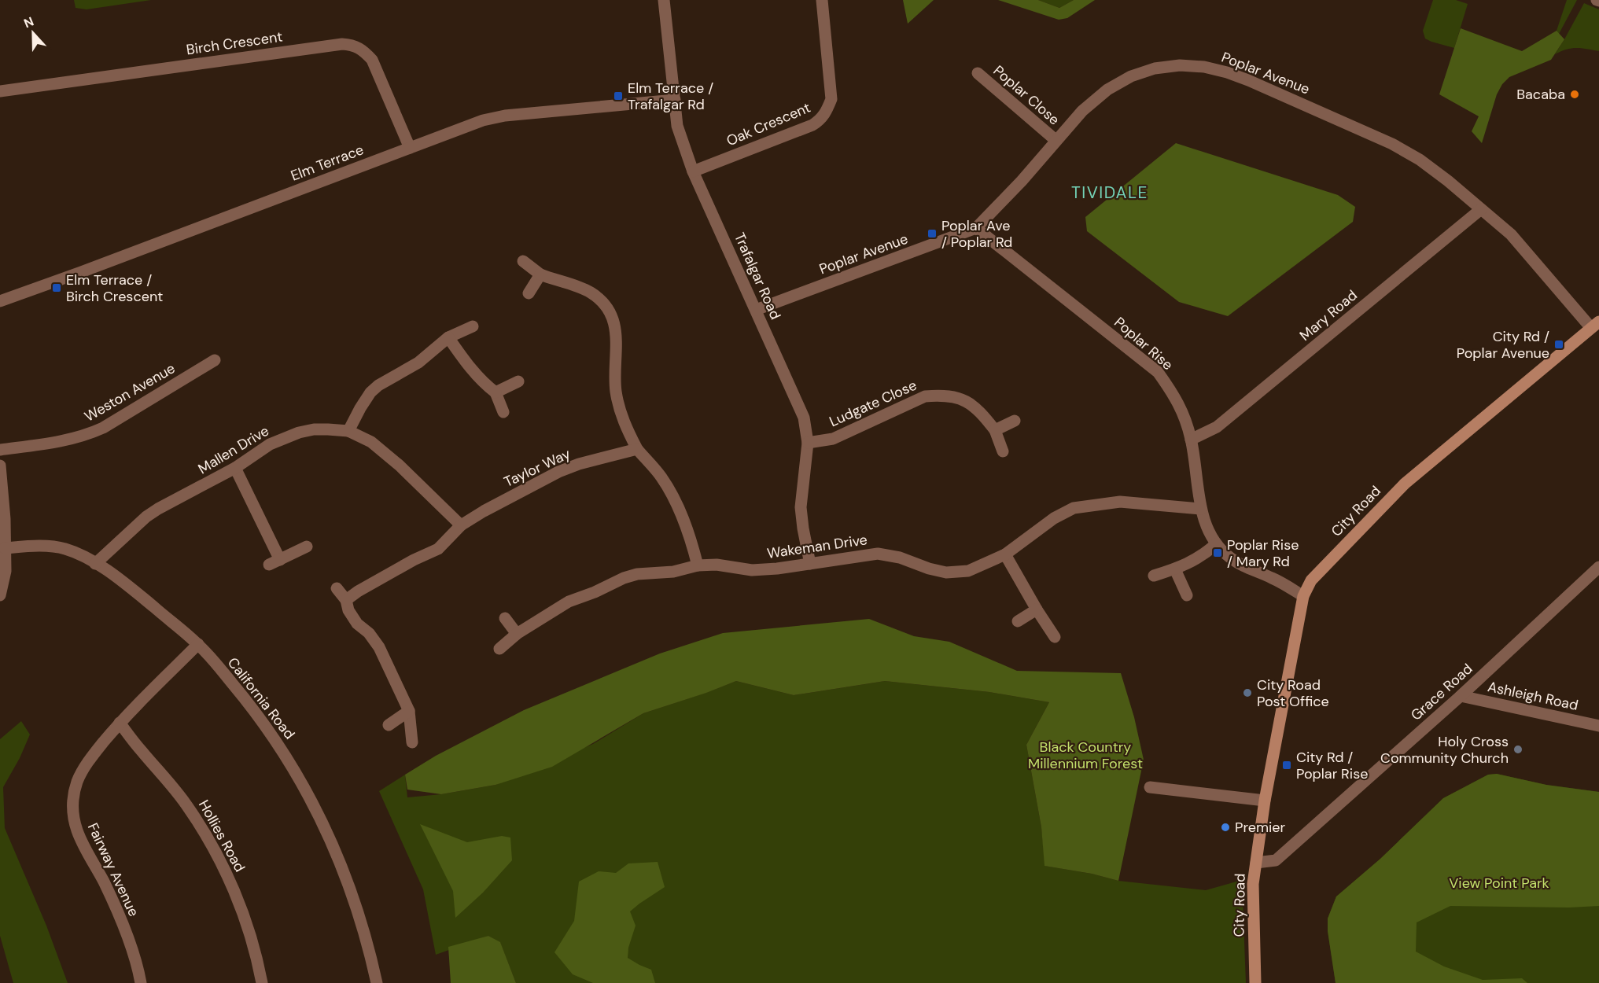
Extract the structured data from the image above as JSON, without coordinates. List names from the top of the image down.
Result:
{
  "streets": {
    "street": [
      "Birch Crescent",
      "Poplar Avenue",
      "Poplar Close",
      "Oak Crescent",
      "Elm Terrace",
      "Trafalgar Road",
      "Mary Road",
      "Poplar Rise",
      "Weston Avenue",
      "Ludgate Close",
      "Mallen Drive",
      "Taylor Way",
      "City Road",
      "Wakeman Drive",
      "Grace Road",
      "Ashleigh Road",
      "California Road",
      "Hollies Road",
      "Fairway Avenue"
    ]
  },
  "crossings": [
    ["Birch Crescent", "Elm Terrace"],
    ["Poplar Avenue", "Poplar Close"],
    ["Poplar Avenue", "Trafalgar Road"],
    ["Poplar Avenue", "Mary Road"],
    ["Poplar Avenue", "Poplar Rise"],
    ["Poplar Avenue", "City Road"],
    ["Oak Crescent", "Trafalgar Road"],
    ["Elm Terrace", "Trafalgar Road"],
    ["Trafalgar Road", "Ludgate Close"],
    ["Trafalgar Road", "Wakeman Drive"],
    ["Mary Road", "Poplar Rise"],
    ["Poplar Rise", "City Road"],
    ["Poplar Rise", "Wakeman Drive"],
    ["Mallen Drive", "Taylor Way"],
    ["Mallen Drive", "California Road"],
    ["City Road", "Grace Road"],
    ["Grace Road", "Ashleigh Road"],
    ["California Road", "Fairway Avenue"],
    ["Hollies Road", "Fairway Avenue"]
  ],
  "districts": ["TIVIDALE"],
  "parks": ["Black Country Millennium Forest", "View Point Park"],
  "places": {
    "other": [
      "Bacaba",
      "City Road Post Office",
      "Holy Cross Community Church",
      "Premier"
    ],
    "transit": [
      "Elm Terrace / Trafalgar Rd",
      "Poplar Ave / Poplar Rd",
      "Elm Terrace / Birch Crescent",
      "City Rd / Poplar Avenue",
      "Poplar Rise / Mary Rd",
      "City Rd / Poplar Rise"
    ]
  },
  "north": "top"
}
